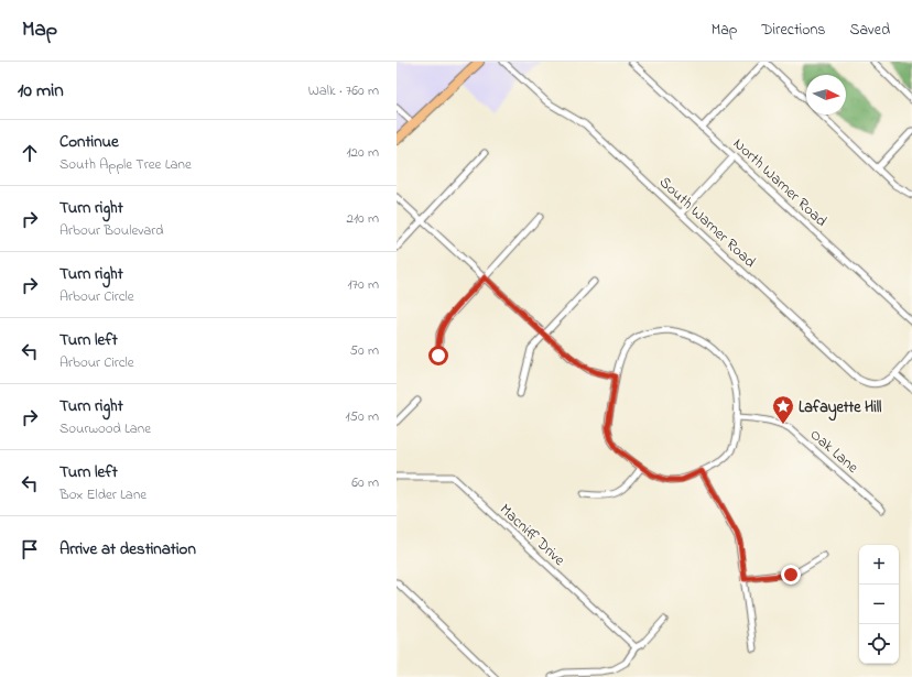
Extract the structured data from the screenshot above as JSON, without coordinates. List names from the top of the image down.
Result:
{
  "streets": {
    "street": [
      "North Warner Road",
      "South Warner Road",
      "Oak Lane",
      "Macniff Drive"
    ]
  },
  "places": {
    "place": ["Lafayette Hill"]
  },
  "north": "right",
  "page": {
    "header": "Map",
    "nav": ["Map", "Directions", "Saved"],
    "heading": ["10 min", "Walk · 760 m"],
    "list": [
      ["Continue", "South Apple Tree Lane", "120 m"],
      ["Turn right", "Arbour Boulevard", "210 m"],
      ["Turn right", "Arbour Circle", "170 m"],
      ["Turn left", "Arbour Circle", "50 m"],
      ["Turn right", "Sourwood Lane", "150 m"],
      ["Turn left", "Box Elder Lane", "60 m"],
      "Arrive at destination"
    ],
    "map_buttons": ["+", "−"]
  }
}
